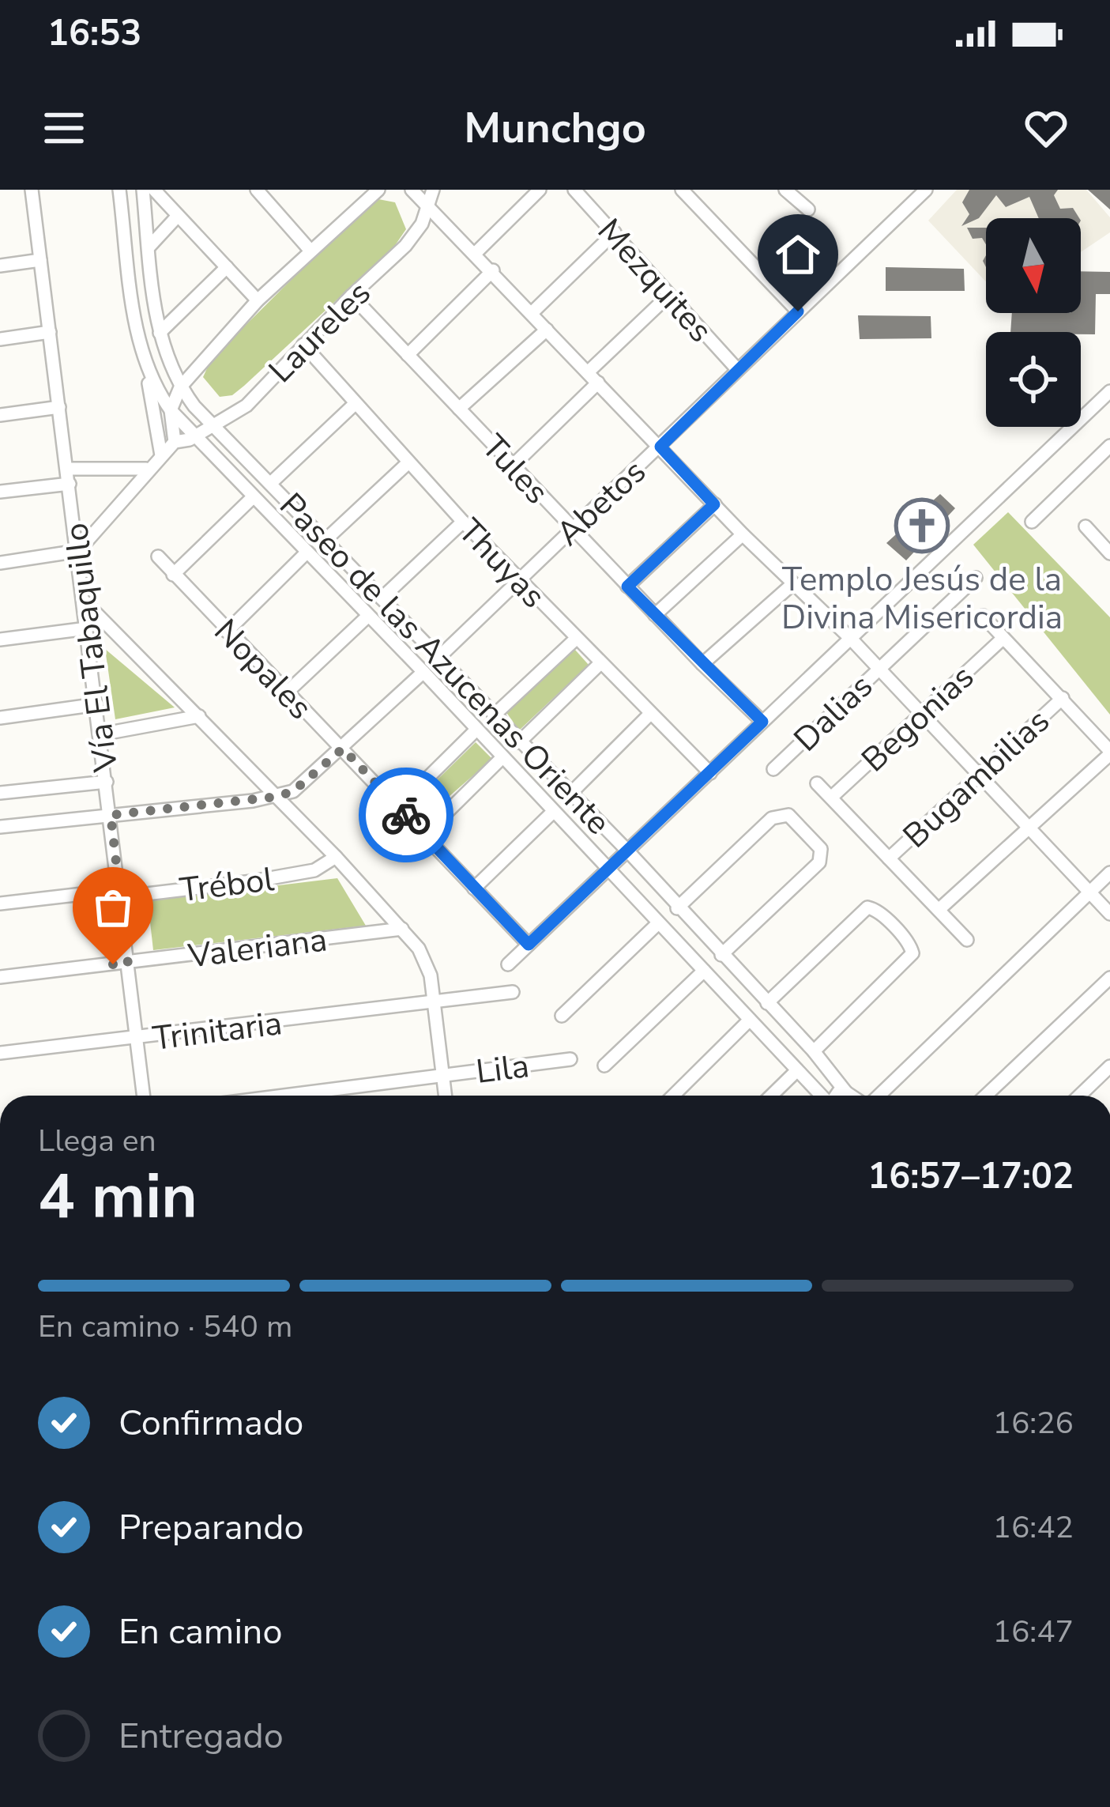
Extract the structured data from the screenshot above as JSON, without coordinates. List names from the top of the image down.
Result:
{
  "streets": {
    "street": [
      "Mezquites",
      "Laureles",
      "Tules",
      "Abetos",
      "Thuyas",
      "Vía El Tabaquillo",
      "Paseo de las Azucenas Oriente",
      "Nopales",
      "Dalias",
      "Begonias",
      "Bugambilias",
      "Trébol",
      "Valeriana",
      "Trinitaria",
      "Lila"
    ]
  },
  "crossings": [
    ["Mezquites", "Abetos"],
    ["Laureles", "Tules"],
    ["Laureles", "Thuyas"],
    ["Laureles", "Vía El Tabaquillo"],
    ["Laureles", "Paseo de las Azucenas Oriente"],
    ["Tules", "Abetos"],
    ["Abetos", "Thuyas"],
    ["Abetos", "Paseo de las Azucenas Oriente"],
    ["Vía El Tabaquillo", "Trébol"],
    ["Vía El Tabaquillo", "Valeriana"],
    ["Vía El Tabaquillo", "Trinitaria"]
  ],
  "places": {
    "church": ["Templo Jesús de la Divina Misericordia"]
  },
  "north": "bottom",
  "page": {
    "status": "16:53",
    "header": "Munchgo",
    "heading": ["4 min", "Llega en", "16:57–17:02"],
    "bar": "En camino · 540 m",
    "list": [
      ["Confirmado", "16:26"],
      ["Preparando", "16:42"],
      ["En camino", "16:47"],
      "Entregado"
    ]
  }
}
